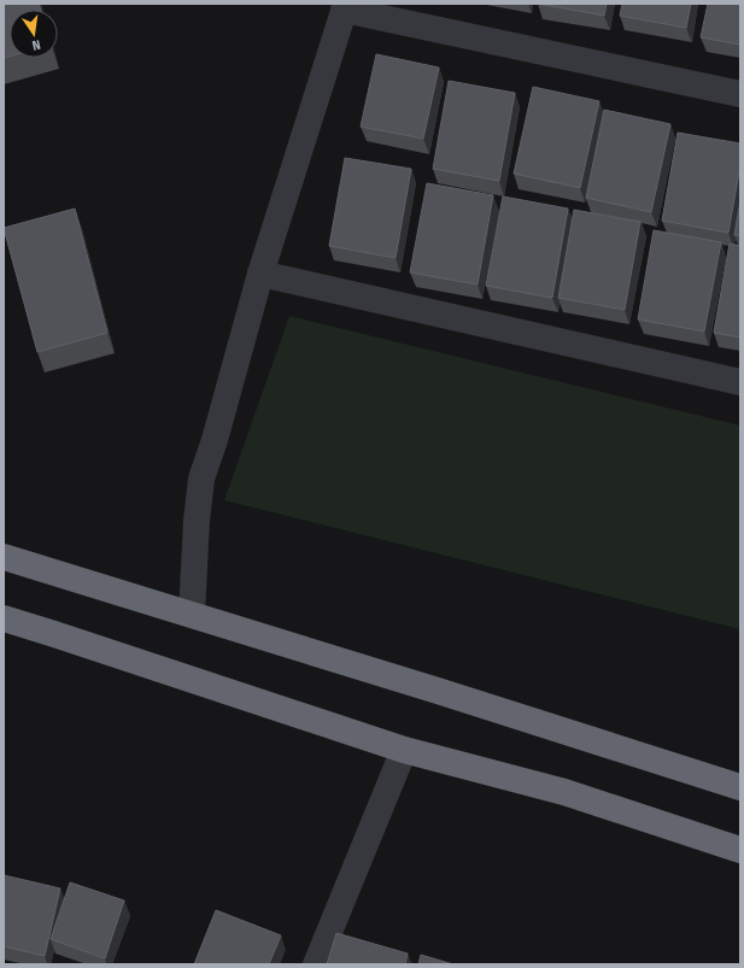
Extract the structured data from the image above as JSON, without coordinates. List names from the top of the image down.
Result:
{
  "north": "bottom"
}
